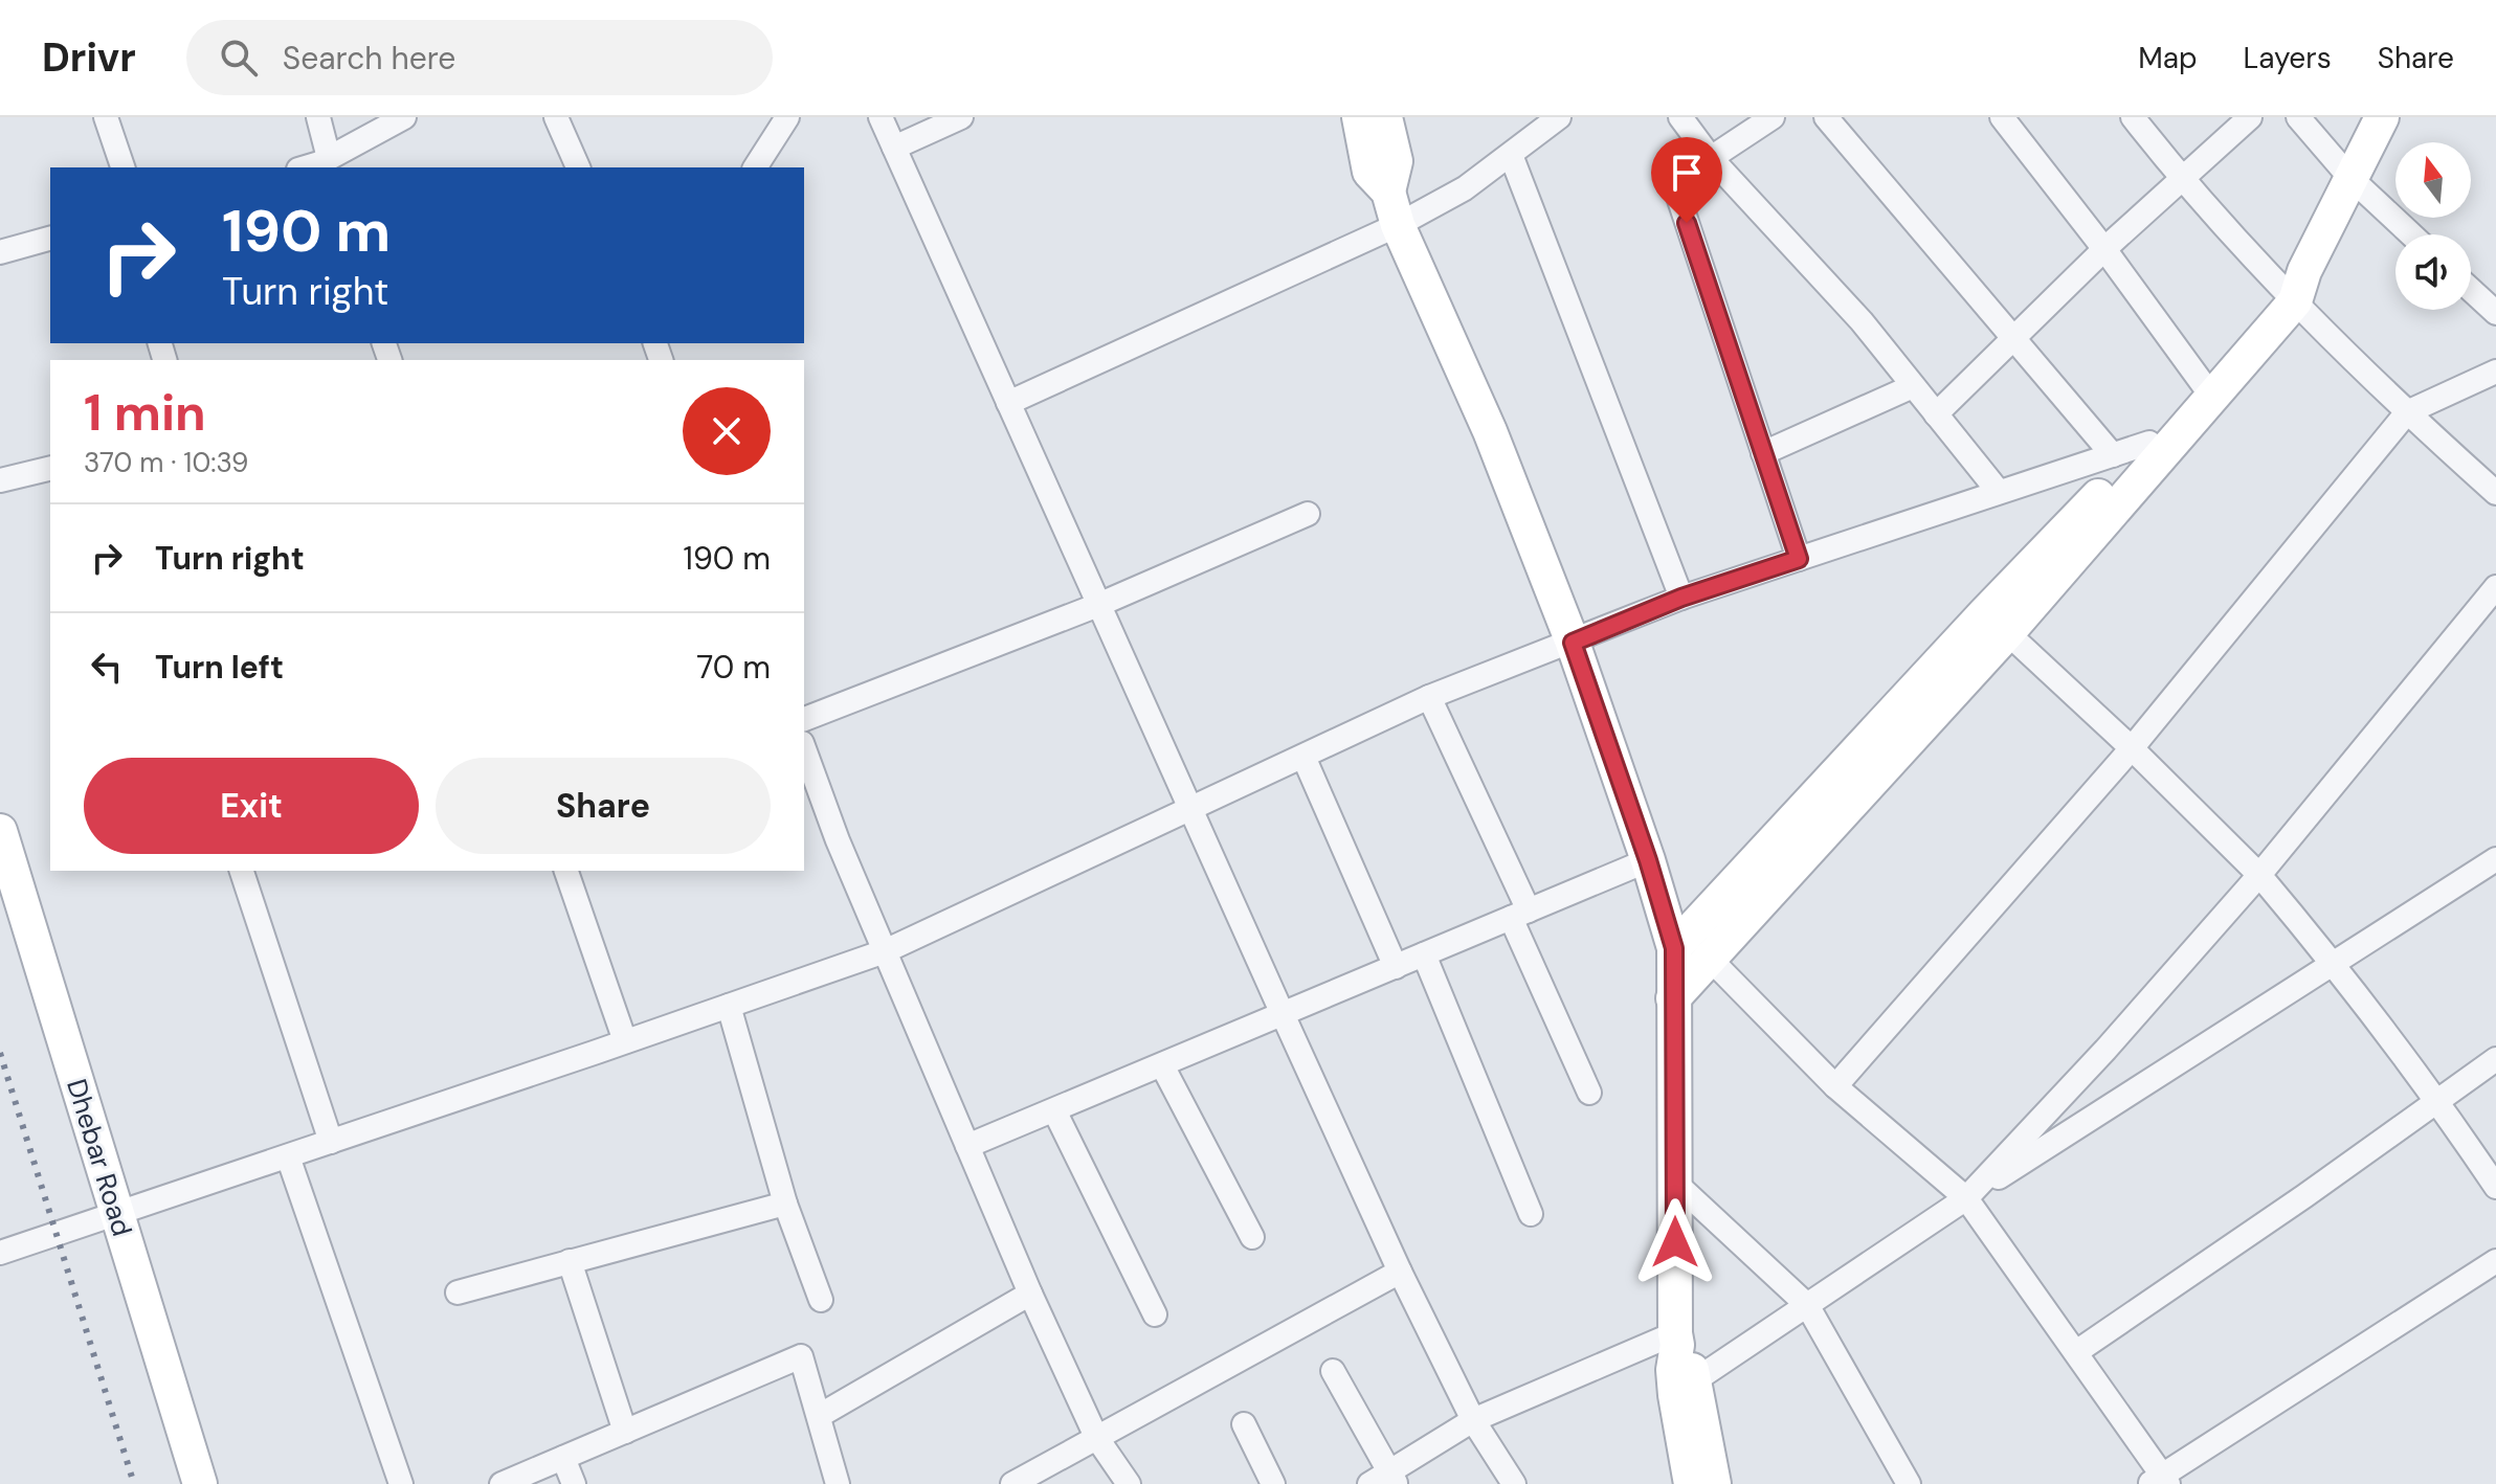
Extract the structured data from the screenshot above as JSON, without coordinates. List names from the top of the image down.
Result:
{
  "streets": {
    "street": ["Dhebar Road"]
  },
  "north": "top",
  "page": {
    "header": "Drivr",
    "search": "Search here",
    "nav": ["Map", "Layers", "Share"],
    "turn": ["190 m", "Turn right"],
    "heading": ["1 min", "370 m · 10:39"],
    "list": [
      {
        "name": "Turn right",
        "value": "190 m"
      },
      {
        "name": "Turn left",
        "value": "70 m"
      }
    ],
    "buttons": ["Exit", "Share"]
  }
}
